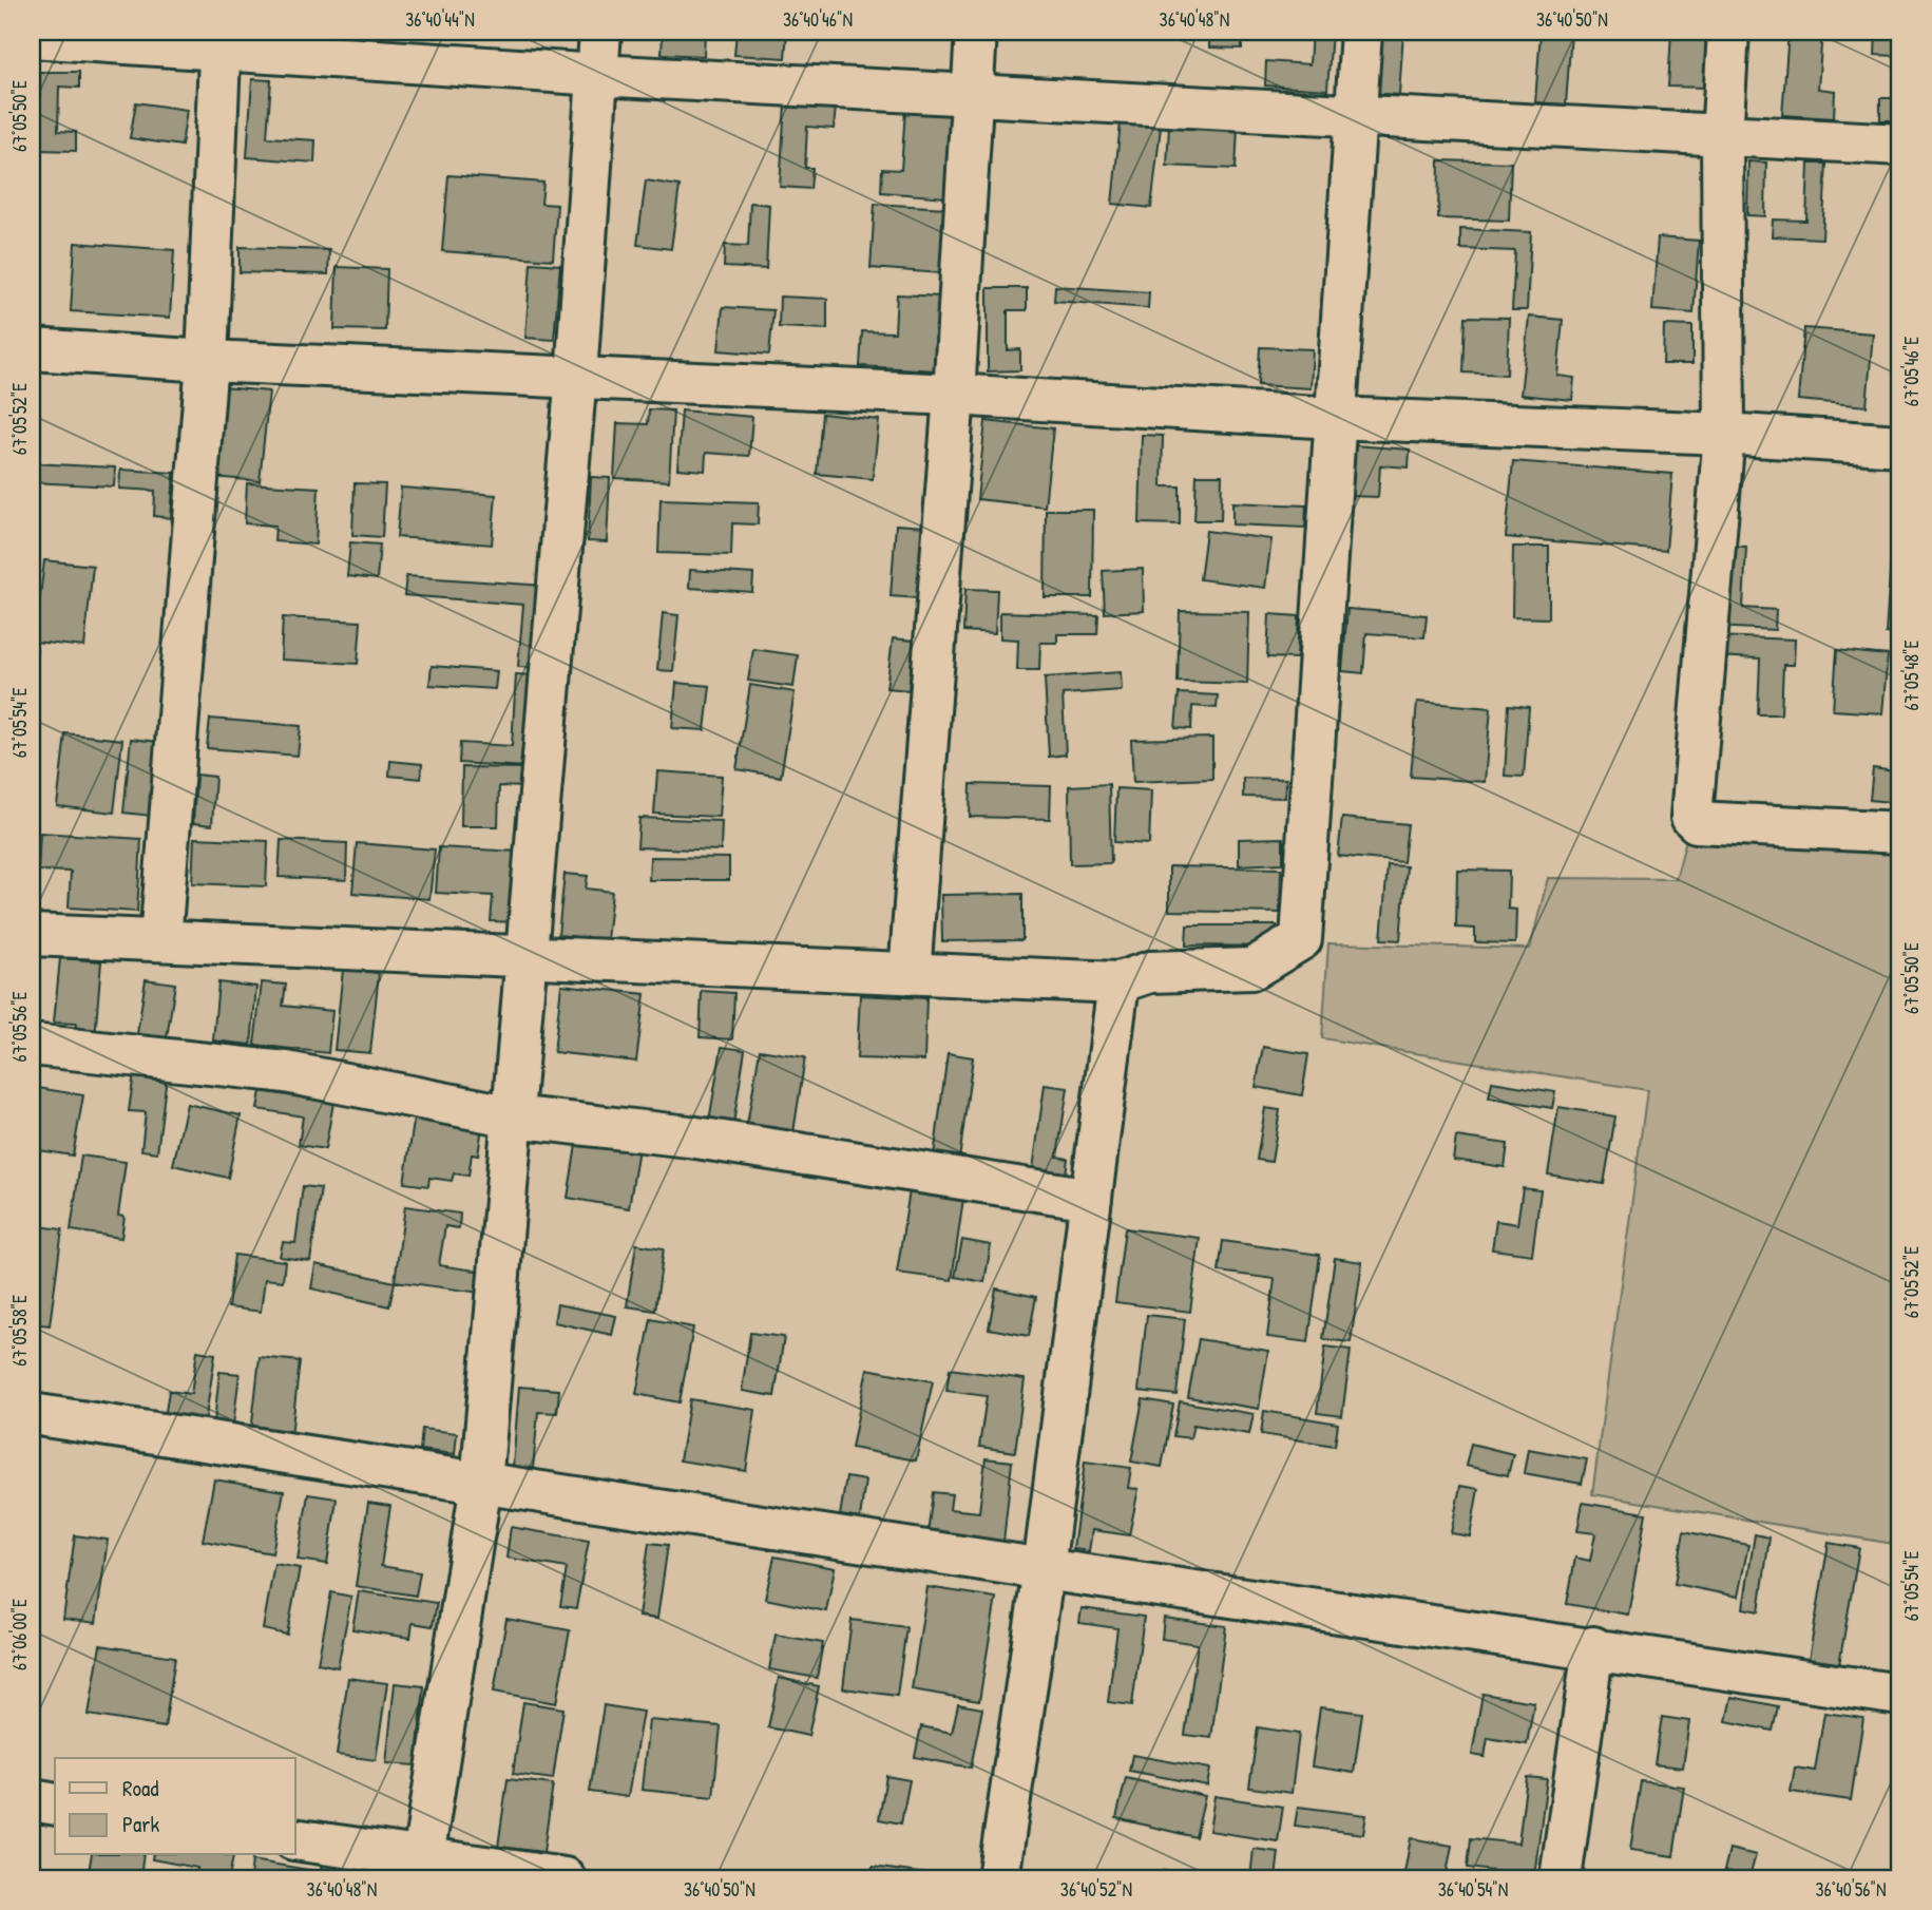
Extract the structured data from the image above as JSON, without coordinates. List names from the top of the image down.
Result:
{
  "legend": ["Road", "Park"],
  "coordinates": [
    "36°40'44\"N",
    "36°40'46\"N",
    "36°40'48\"N",
    "36°40'50\"N",
    "67°05'50\"E",
    "67°05'46\"E",
    "67°05'52\"E",
    "67°05'48\"E",
    "67°05'54\"E",
    "67°05'56\"E",
    "67°05'58\"E",
    "67°06'00\"E",
    "36°40'52\"N",
    "36°40'54\"N",
    "36°40'56\"N"
  ]
}
